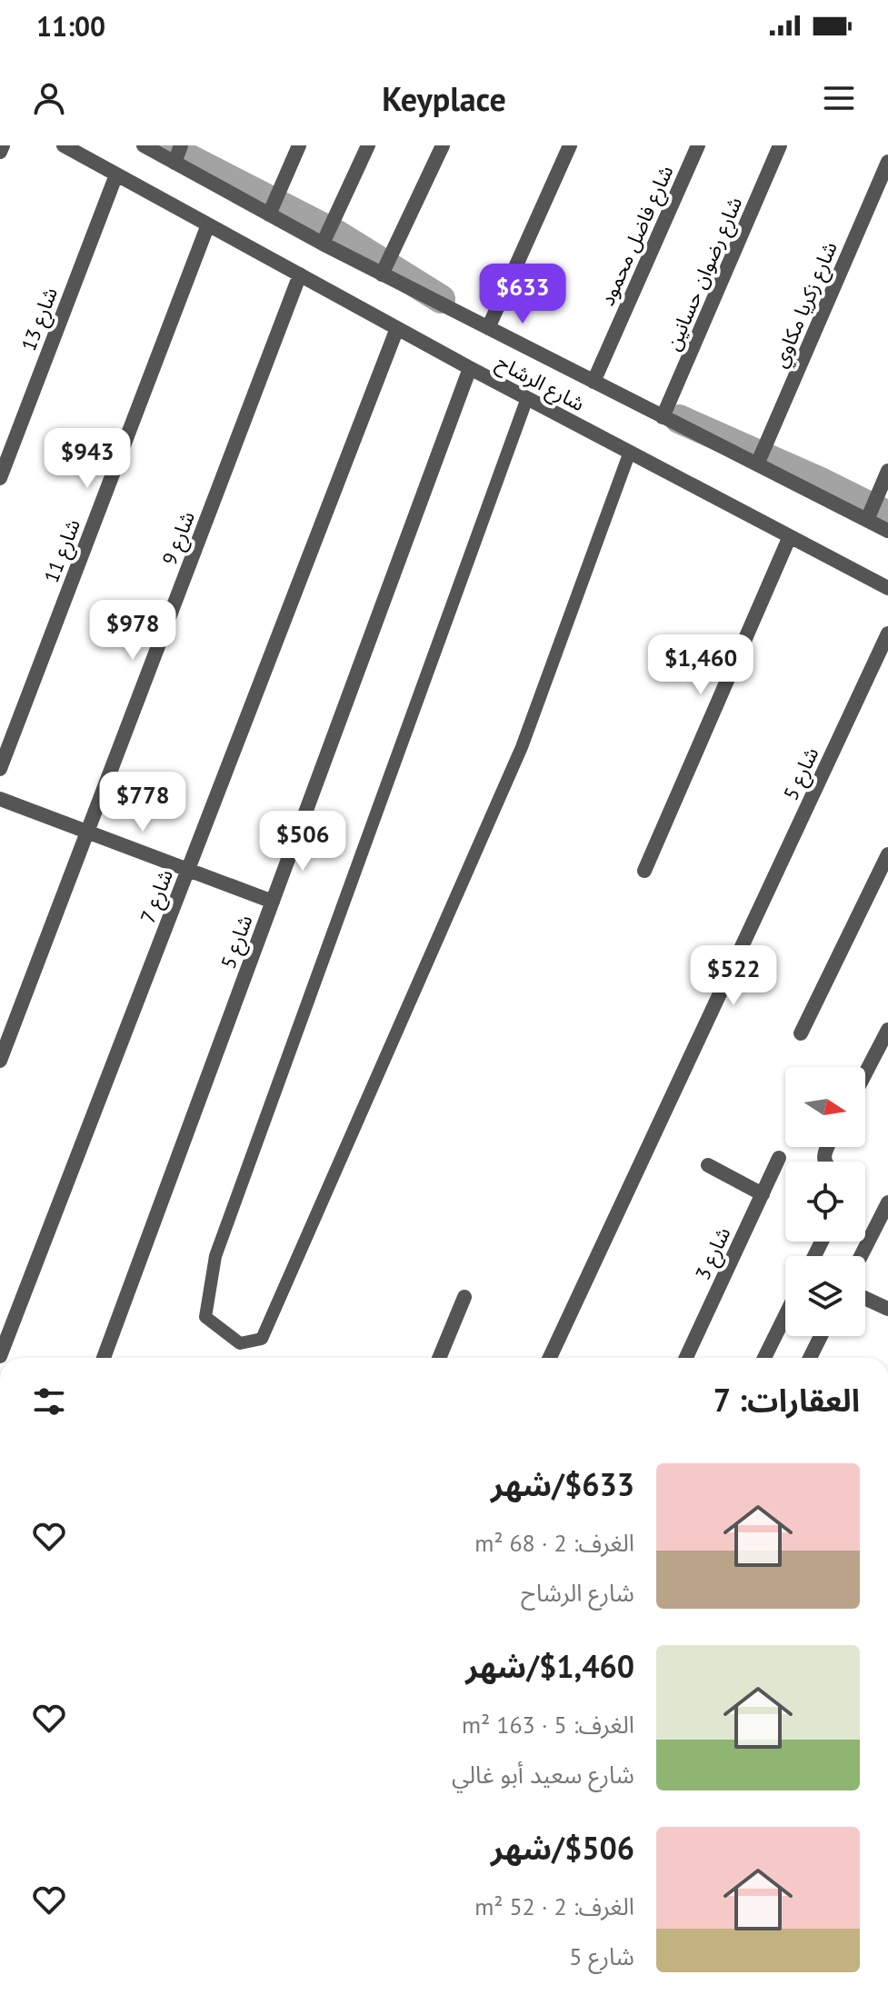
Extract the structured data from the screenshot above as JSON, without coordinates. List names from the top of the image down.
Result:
{
  "streets": {
    "street": [
      "شارع فاضل محمود",
      "شارع رضوان حسانين",
      "شارع زكريا مكاوي",
      "شارع 13",
      "شارع الرشاح",
      "شارع 9",
      "شارع 11",
      "شارع 5",
      "شارع 7",
      "شارع 3"
    ]
  },
  "crossings": [
    ["شارع فاضل محمود", "شارع الرشاح"],
    ["شارع رضوان حسانين", "شارع الرشاح"],
    ["شارع زكريا مكاوي", "شارع الرشاح"],
    ["شارع 13", "شارع الرشاح"],
    ["شارع الرشاح", "شارع 9"],
    ["شارع الرشاح", "شارع 11"],
    ["شارع الرشاح", "شارع 5"],
    ["شارع الرشاح", "شارع 7"]
  ],
  "north": "right",
  "page": {
    "status": "11:00",
    "header": "Keyplace",
    "price": [
      "$633",
      "$943",
      "$978",
      "$1,460",
      "$778",
      "$506",
      "$522"
    ],
    "heading": "العقارات: 7",
    "list": [
      {
        "name": "$633/شهر",
        "note": "الغرف: 2 · 68 m² · شارع الرشاح"
      },
      {
        "name": "$1,460/شهر",
        "note": "الغرف: 5 · 163 m² · شارع سعيد أبو غالي"
      },
      {
        "name": "$506/شهر",
        "note": "الغرف: 2 · 52 m² · شارع 5"
      }
    ]
  }
}
